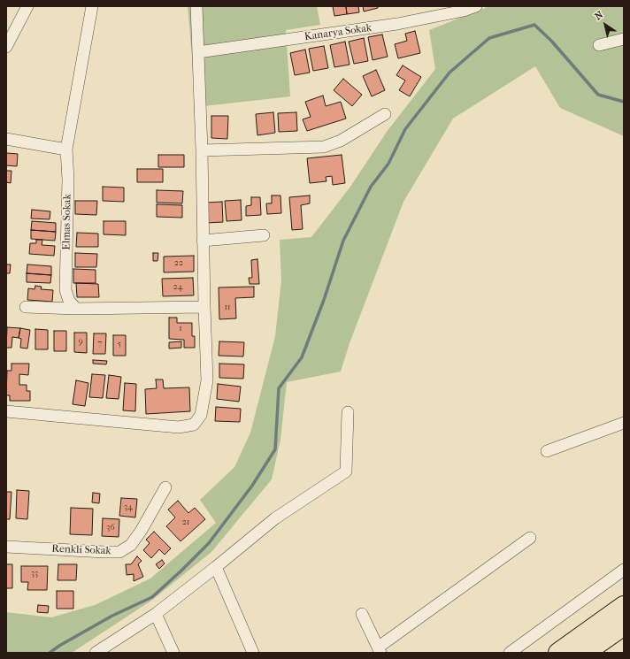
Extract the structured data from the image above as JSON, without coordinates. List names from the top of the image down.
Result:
{
  "streets": {
    "street": ["Kanarya Sokak", "Elmas Sokak", "Renkli Sokak"]
  },
  "house_numbers": [
    "22",
    "24",
    "11",
    "1",
    "9",
    "7",
    "5",
    "34",
    "21",
    "36",
    "33"
  ],
  "north": "top left"
}
